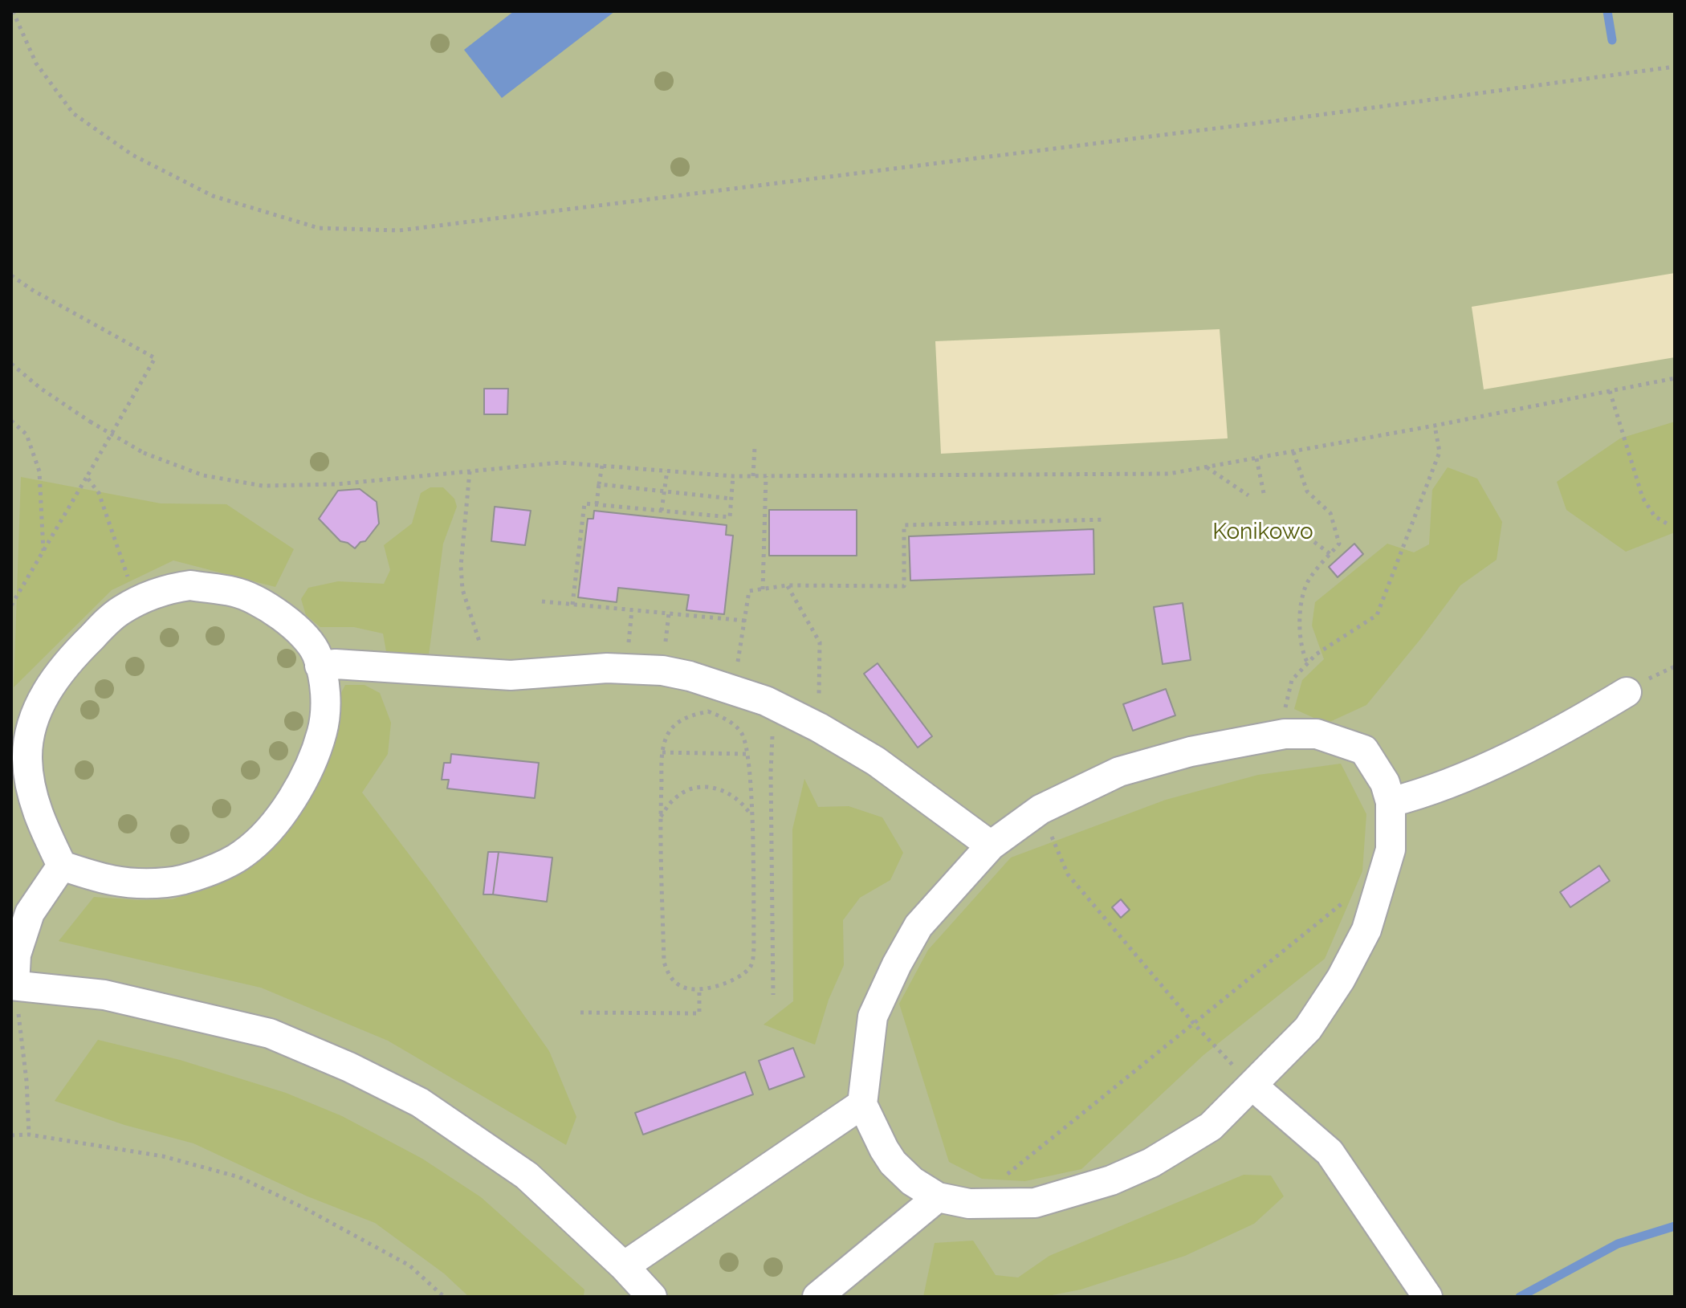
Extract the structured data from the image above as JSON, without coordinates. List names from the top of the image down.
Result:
{
  "parks": ["Konikowo"]
}
